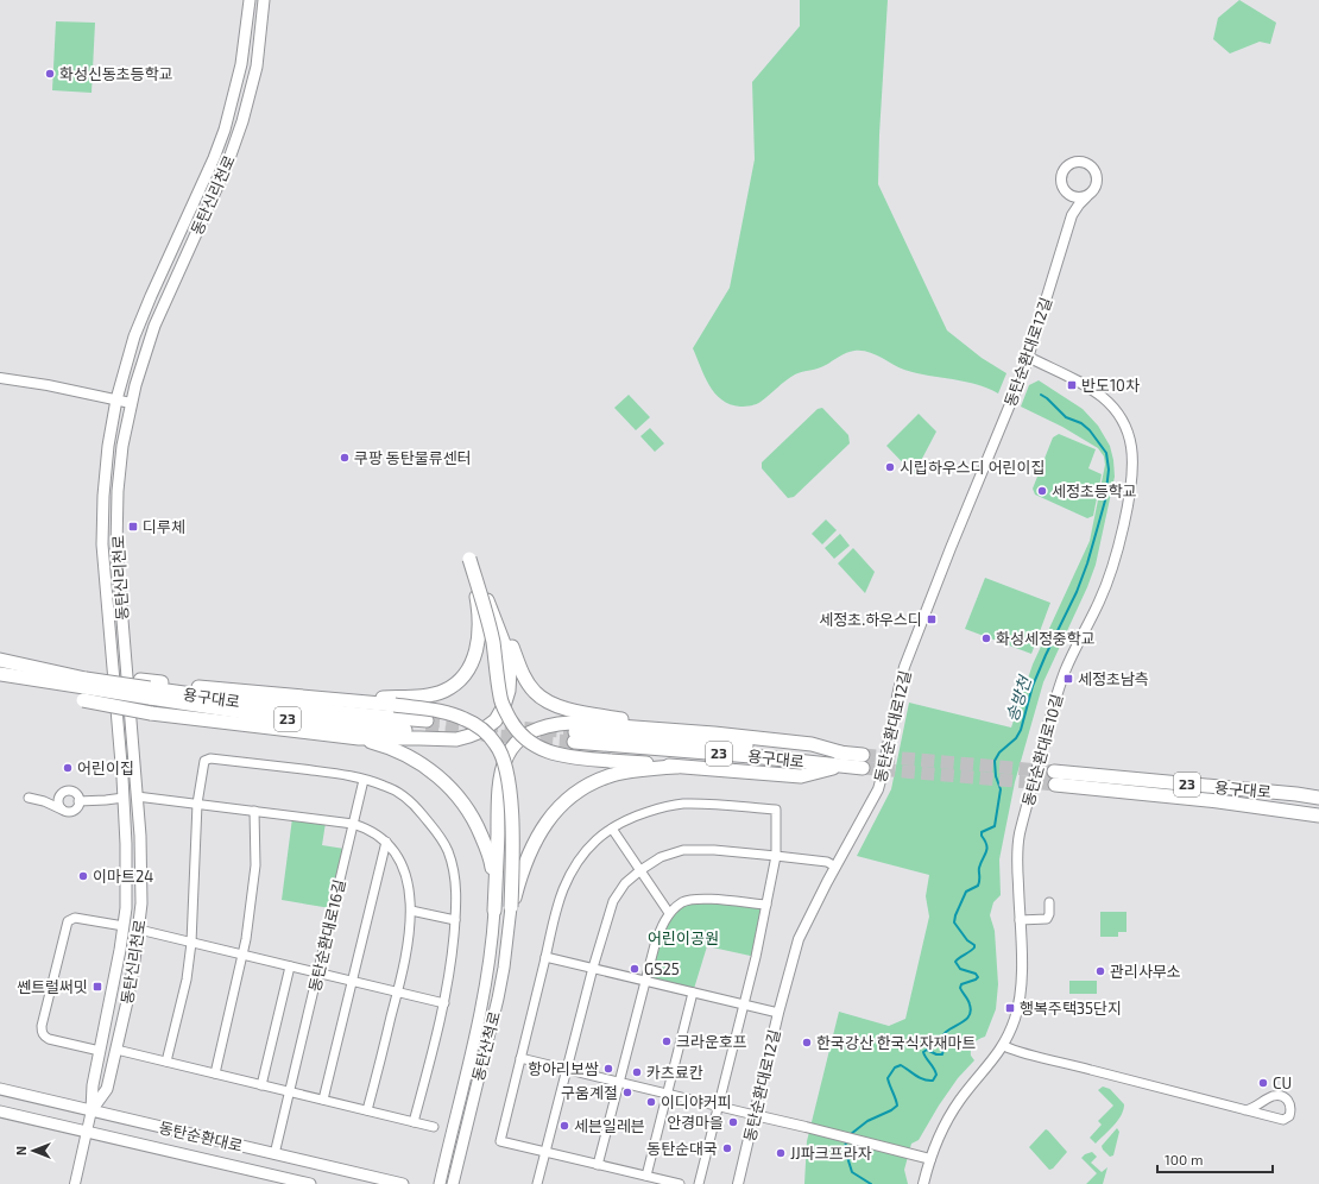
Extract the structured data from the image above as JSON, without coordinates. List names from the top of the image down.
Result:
{
  "streets": {
    "highway": ["용구대로", "23"],
    "main road": ["동탄신리천로", "동탄산척로", "동탄순환대로"],
    "street": ["동탄순환대로12길", "동탄순환대로10길", "동탄순환대로16길"]
  },
  "crossings": [
    ["동탄신리천로", "동탄순환대로"],
    ["동탄순환대로12길", "동탄순환대로10길"],
    ["동탄순환대로16길", "동탄순환대로"]
  ],
  "water": ["송방천"],
  "parks": ["어린이공원"],
  "places": {
    "other": [
      "화성신동초등학교",
      "쿠팡 동탄물류센터",
      "시립하우스디 어린이집",
      "세정초등학교",
      "화성세정중학교",
      "어린이집",
      "이마트24",
      "GS25",
      "관리사무소",
      "크라운호프",
      "한국강산 한국식자재마트",
      "항아리보쌈",
      "카츠료칸",
      "CU",
      "구움계절",
      "이디야커피",
      "안경마을",
      "세븐일레븐",
      "동탄순대국",
      "JJ파크프라자"
    ],
    "transit": [
      "반도10차",
      "디루체",
      "세정초.하우스디",
      "세정초남측",
      "쎈트럴써밋",
      "행복주택35단지"
    ]
  },
  "scale_bar": "100 m",
  "north": "left"
}
